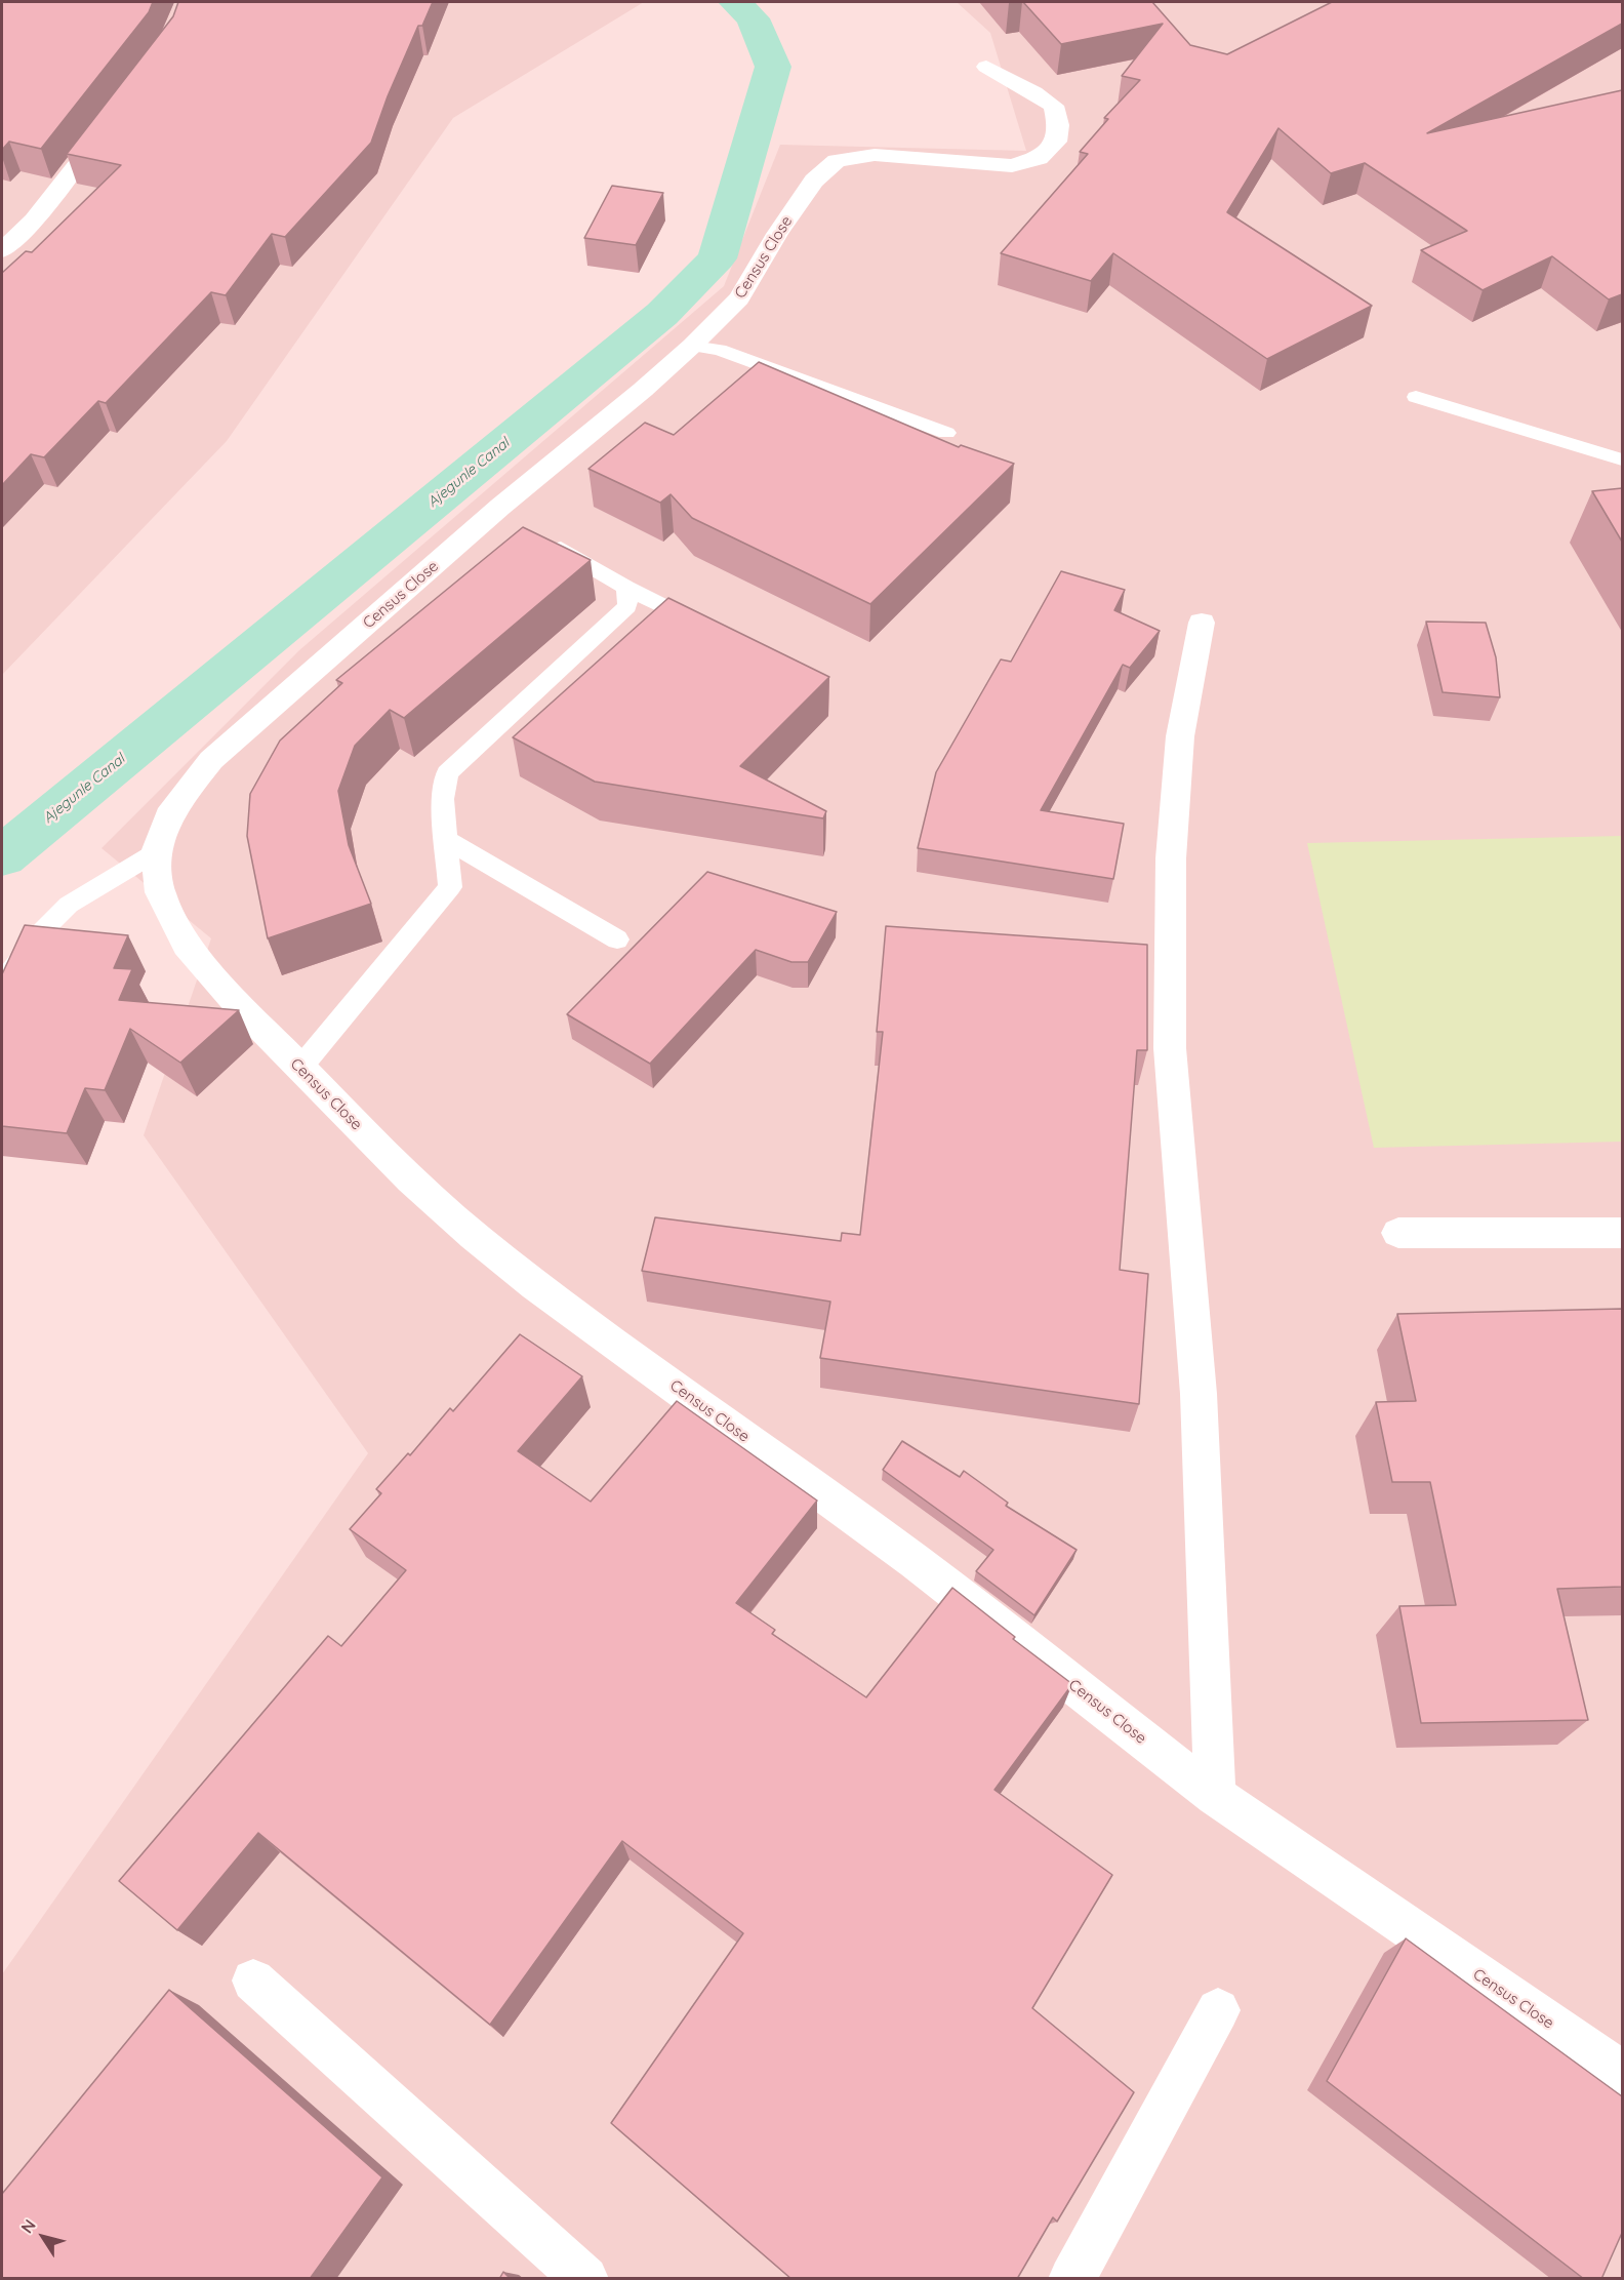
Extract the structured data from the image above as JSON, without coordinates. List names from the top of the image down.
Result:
{
  "streets": {
    "street": ["Census Close"]
  },
  "water": ["Ajegunle Canal"],
  "north": "top left"
}
